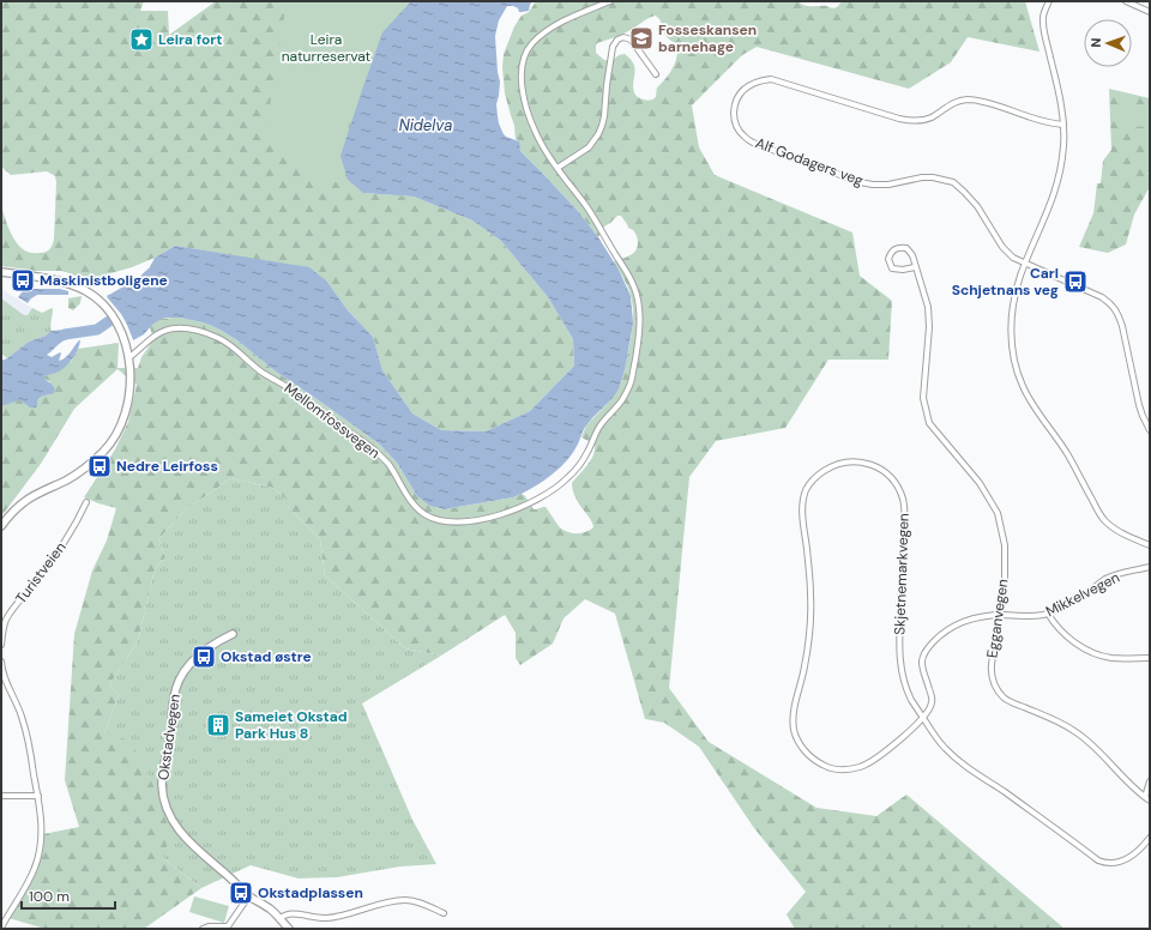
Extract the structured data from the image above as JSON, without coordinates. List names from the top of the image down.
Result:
{
  "streets": {
    "street": [
      "Alf Godagers veg",
      "Mellomfossvegen",
      "Turistveien",
      "Skjetnemarkvegen",
      "Mikkelvegen",
      "Egganvegen",
      "Okstadvegen"
    ]
  },
  "crossings": [
    ["Skjetnemarkvegen", "Mikkelvegen"],
    ["Mikkelvegen", "Egganvegen"]
  ],
  "water": ["Nidelva"],
  "parks": ["Leira naturreservat"],
  "places": {
    "school or university": ["Fosseskansen barnehage"],
    "place": ["Leira fort"],
    "bus stop": [
      "Maskinistboligene",
      "Carl Schjetnans veg",
      "Nedre Leirfoss",
      "Okstad østre",
      "Okstadplassen"
    ],
    "building": ["Sameiet Okstad Park Hus 8"]
  },
  "scale_bar": "100 m",
  "north": "left"
}
